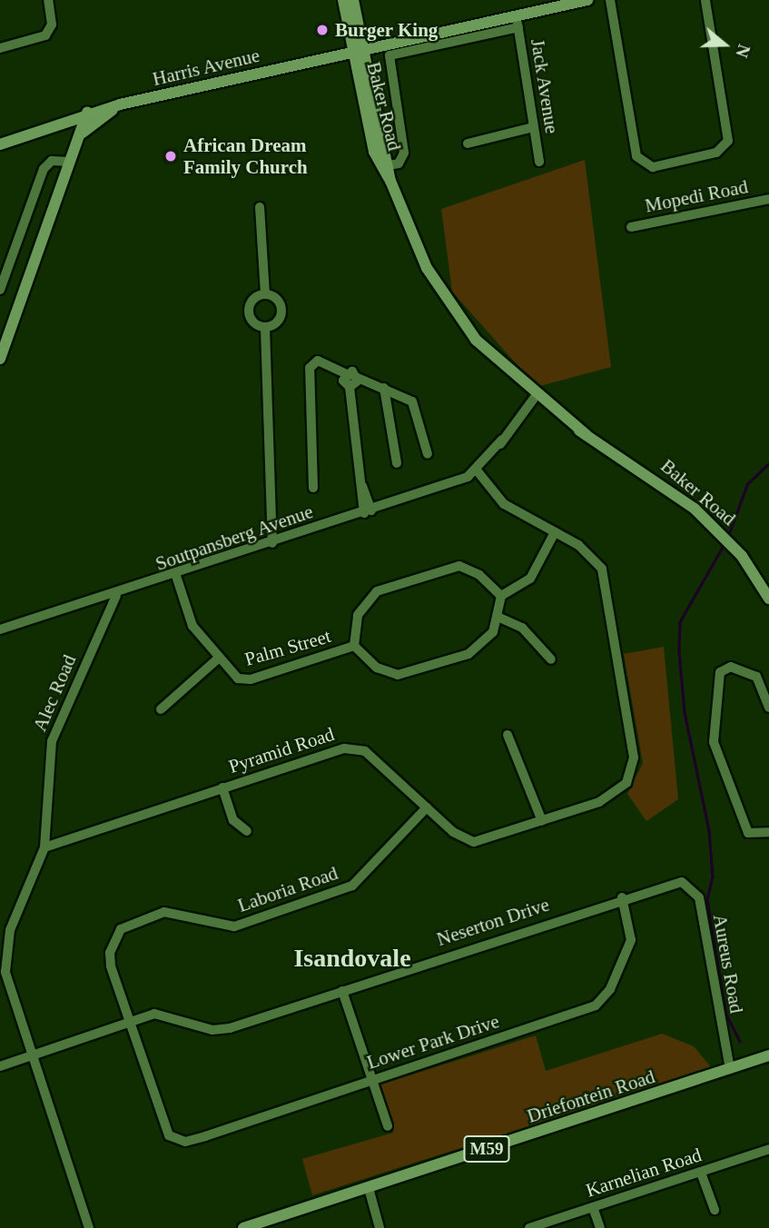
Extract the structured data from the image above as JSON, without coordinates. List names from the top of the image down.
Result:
{
  "streets": {
    "main road": [
      "Harris Avenue",
      "Baker Road",
      "Driefontein Road",
      "M59"
    ],
    "street": [
      "Jack Avenue",
      "Mopedi Road",
      "Soutpansberg Avenue",
      "Palm Street",
      "Alec Road",
      "Pyramid Road",
      "Laboria Road",
      "Neserton Drive",
      "Aureus Road",
      "Lower Park Drive",
      "Karnelian Road"
    ]
  },
  "crossings": [
    ["Harris Avenue", "Jack Avenue"],
    ["Harris Avenue", "Baker Road"],
    ["Soutpansberg Avenue", "Palm Street"],
    ["Soutpansberg Avenue", "Alec Road"],
    ["Soutpansberg Avenue", "Pyramid Road"],
    ["Alec Road", "Pyramid Road"],
    ["Pyramid Road", "Laboria Road"],
    ["Laboria Road", "Neserton Drive"],
    ["Laboria Road", "Lower Park Drive"],
    ["Neserton Drive", "Aureus Road"],
    ["Neserton Drive", "Lower Park Drive"],
    ["Aureus Road", "Driefontein Road"]
  ],
  "districts": ["Isandovale"],
  "places": ["Burger King", "African Dream Family Church"],
  "north": "right"
}
